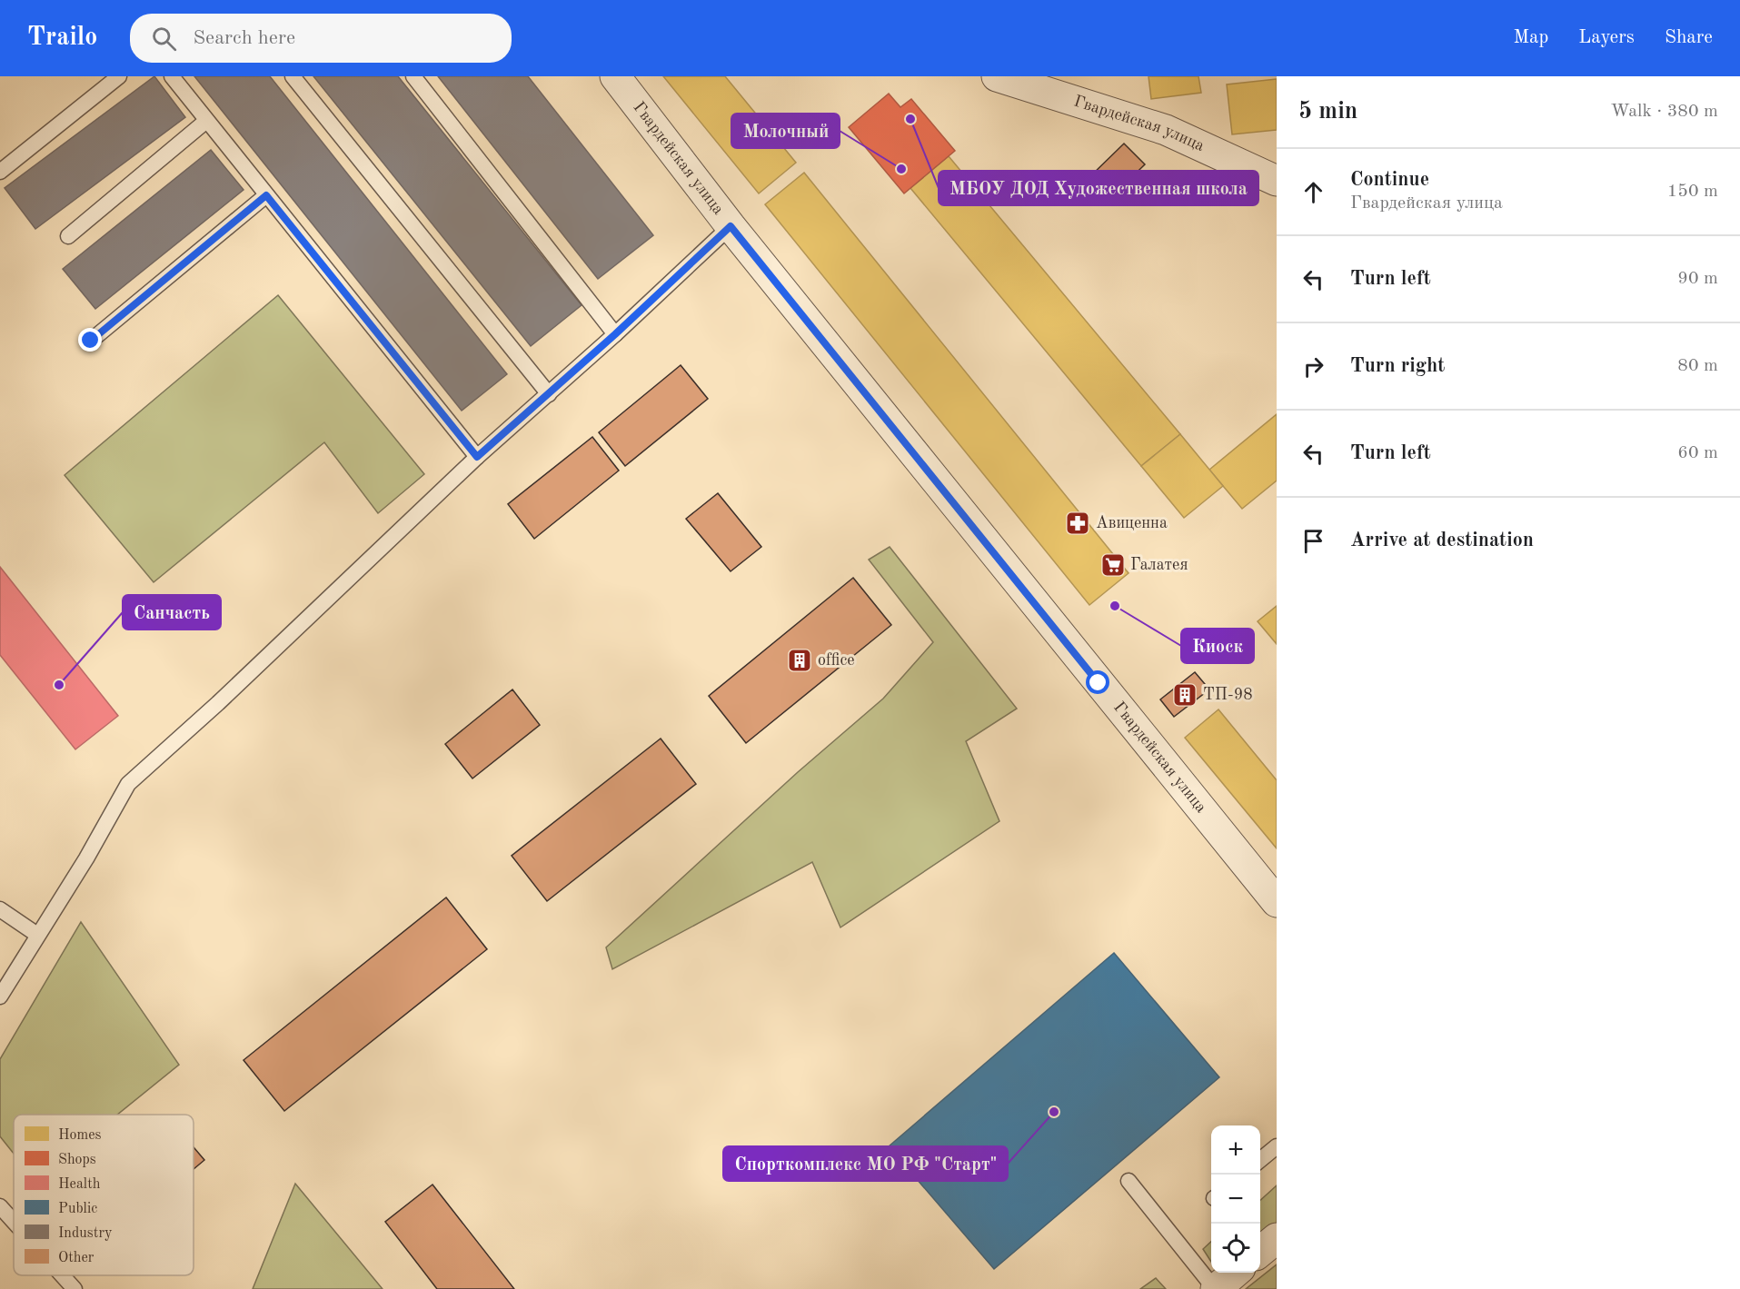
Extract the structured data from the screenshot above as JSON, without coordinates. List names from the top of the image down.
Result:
{
  "streets": {
    "street": ["Гвардейская улица"]
  },
  "places": {
    "other": [
      "МБОУ ДОД Художественная школа",
      "Молочный",
      "Киоск",
      "Cанчасть",
      "Спорткомплекс МО РФ \"Старт\""
    ],
    "pharmacy": ["Авиценна"],
    "supermarket": ["Галатея"],
    "building": ["office", "ТП-98"]
  },
  "legend": [
    "Homes",
    "Shops",
    "Health",
    "Public",
    "Industry",
    "Other"
  ],
  "page": {
    "header": "Trailo",
    "search": "Search here",
    "nav": ["Map", "Layers", "Share"],
    "heading": ["5 min", "Walk · 380 m"],
    "list": [
      ["Continue", "Гвардейская улица", "150 m"],
      ["Turn left", "90 m"],
      ["Turn right", "80 m"],
      ["Turn left", "60 m"],
      "Arrive at destination"
    ],
    "map_buttons": ["+", "−"]
  }
}
